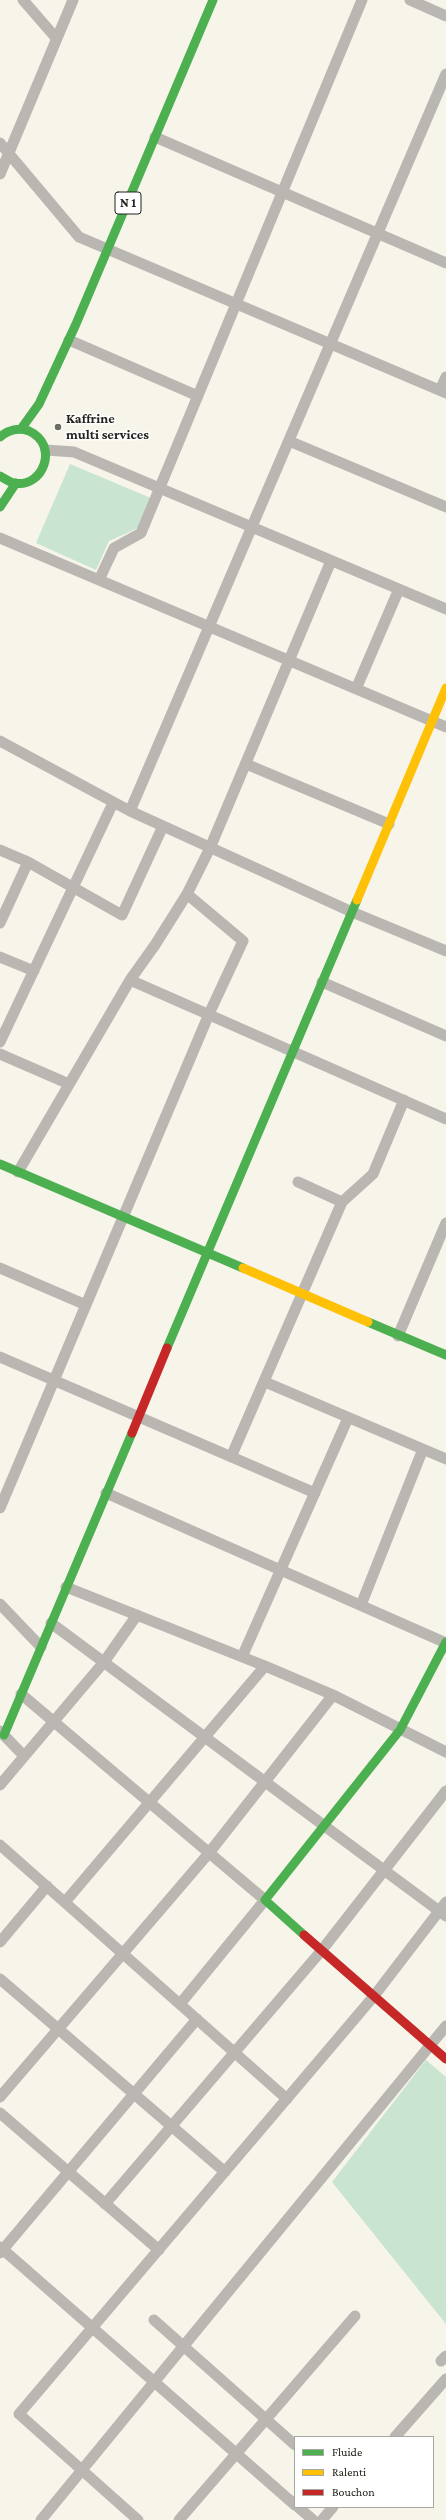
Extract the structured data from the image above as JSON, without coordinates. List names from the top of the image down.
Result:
{
  "streets": {
    "main road": ["N 1"]
  },
  "places": ["Kaffrine multi services"],
  "legend": ["Fluide", "Ralenti", "Bouchon"]
}
